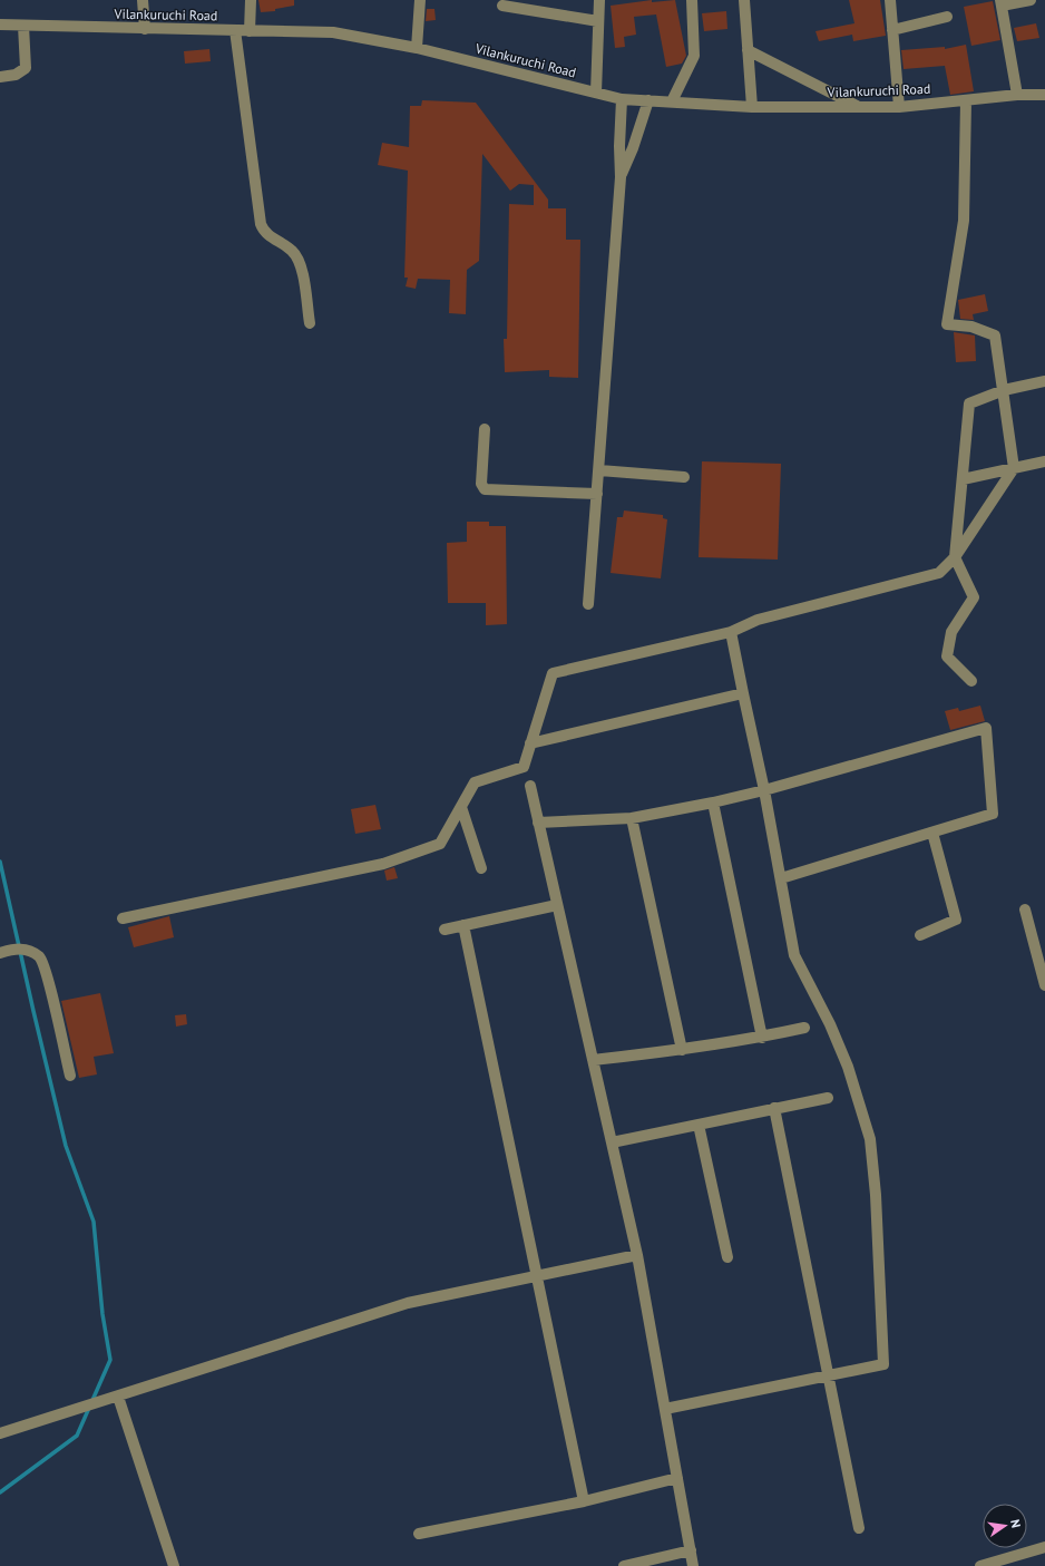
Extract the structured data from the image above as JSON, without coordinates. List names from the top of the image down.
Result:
{
  "streets": {
    "street": ["Vilankuruchi Road"]
  },
  "north": "right"
}
